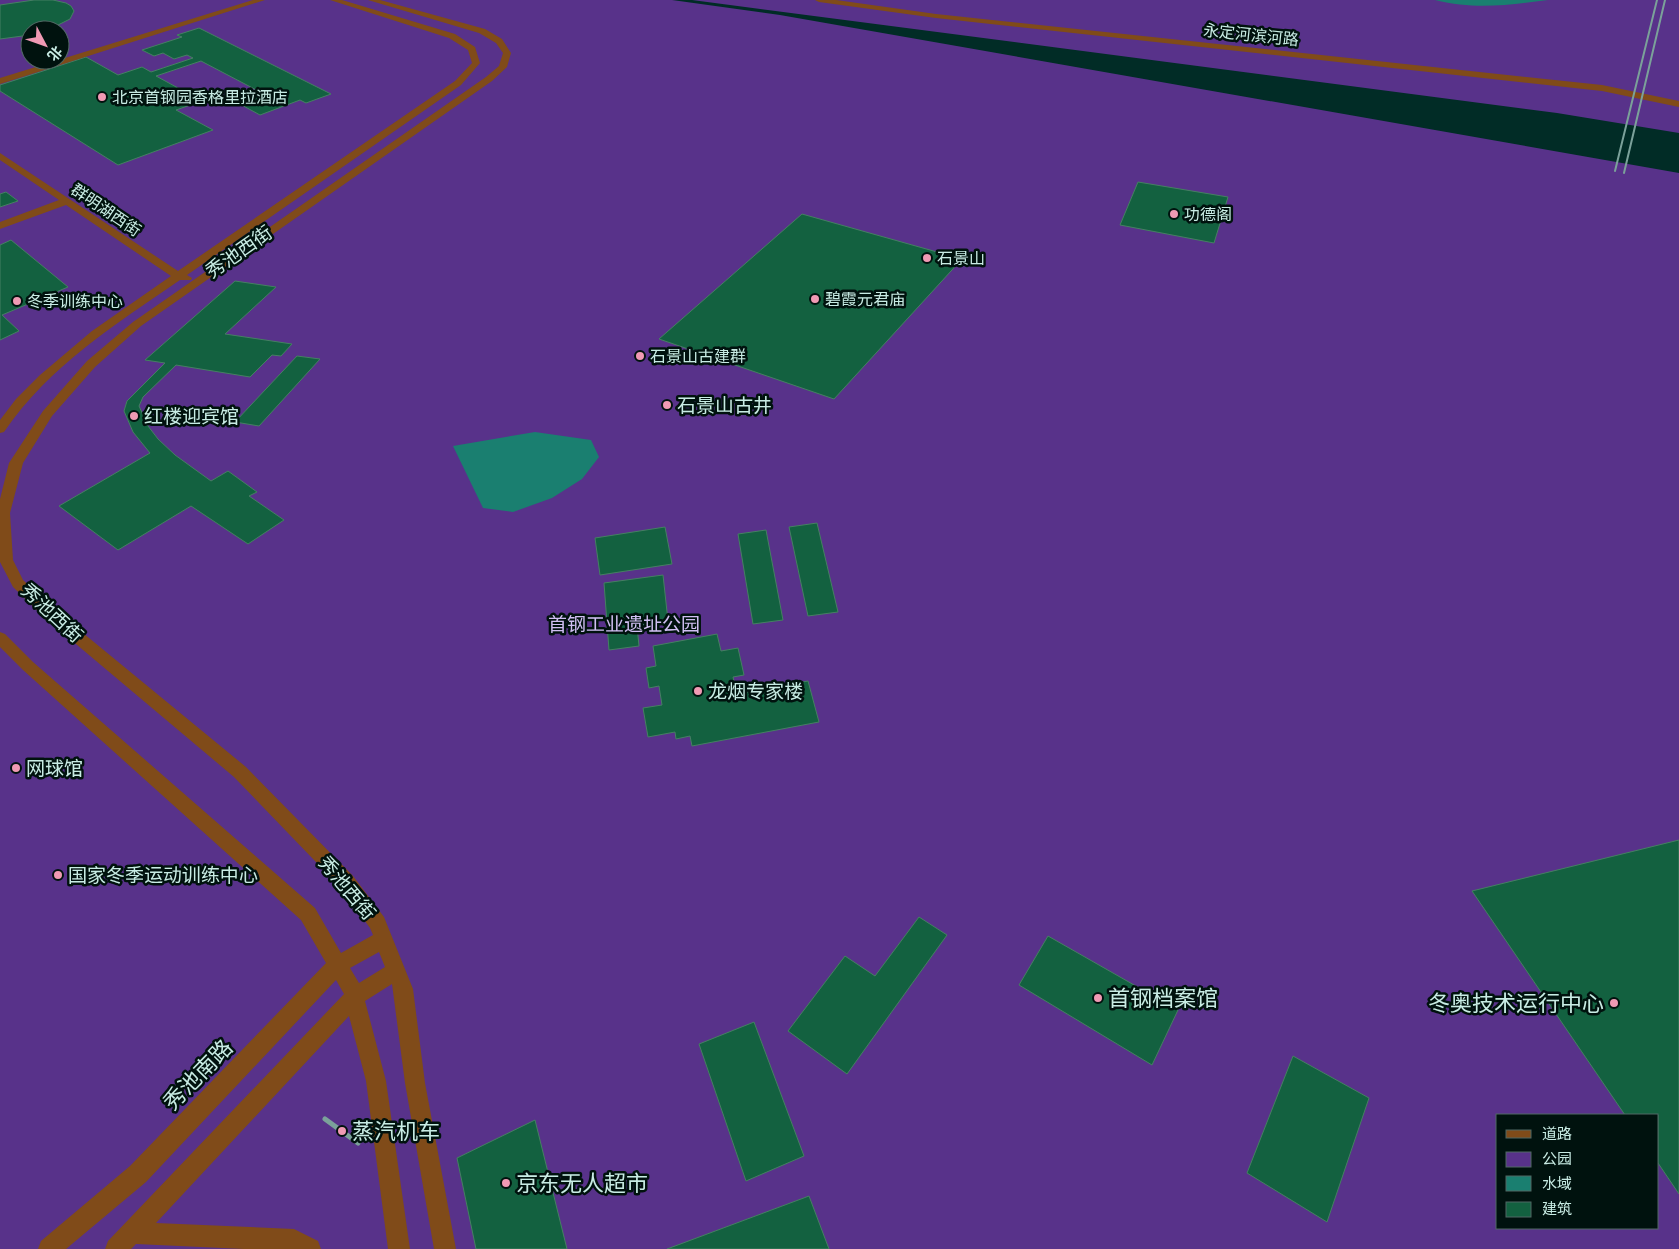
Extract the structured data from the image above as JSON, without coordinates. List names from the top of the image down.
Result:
{
  "streets": {
    "street": [
      "永定河滨河路",
      "群明湖西街",
      "秀池西街",
      "秀池南路"
    ]
  },
  "crossings": [
    ["群明湖西街", "秀池西街"],
    ["秀池西街", "秀池南路"]
  ],
  "parks": ["首钢工业遗址公园"],
  "places": [
    "北京首钢园香格里拉酒店",
    "功德阁",
    "石景山",
    "碧霞元君庙",
    "冬季训练中心",
    "石景山古建群",
    "石景山古井",
    "红楼迎宾馆",
    "龙烟专家楼",
    "网球馆",
    "国家冬季运动训练中心",
    "首钢档案馆",
    "冬奥技术运行中心",
    "蒸汽机车",
    "京东无人超市"
  ],
  "legend": [
    "道路",
    "公园",
    "水域",
    "建筑"
  ],
  "north": "bottom right"
}
